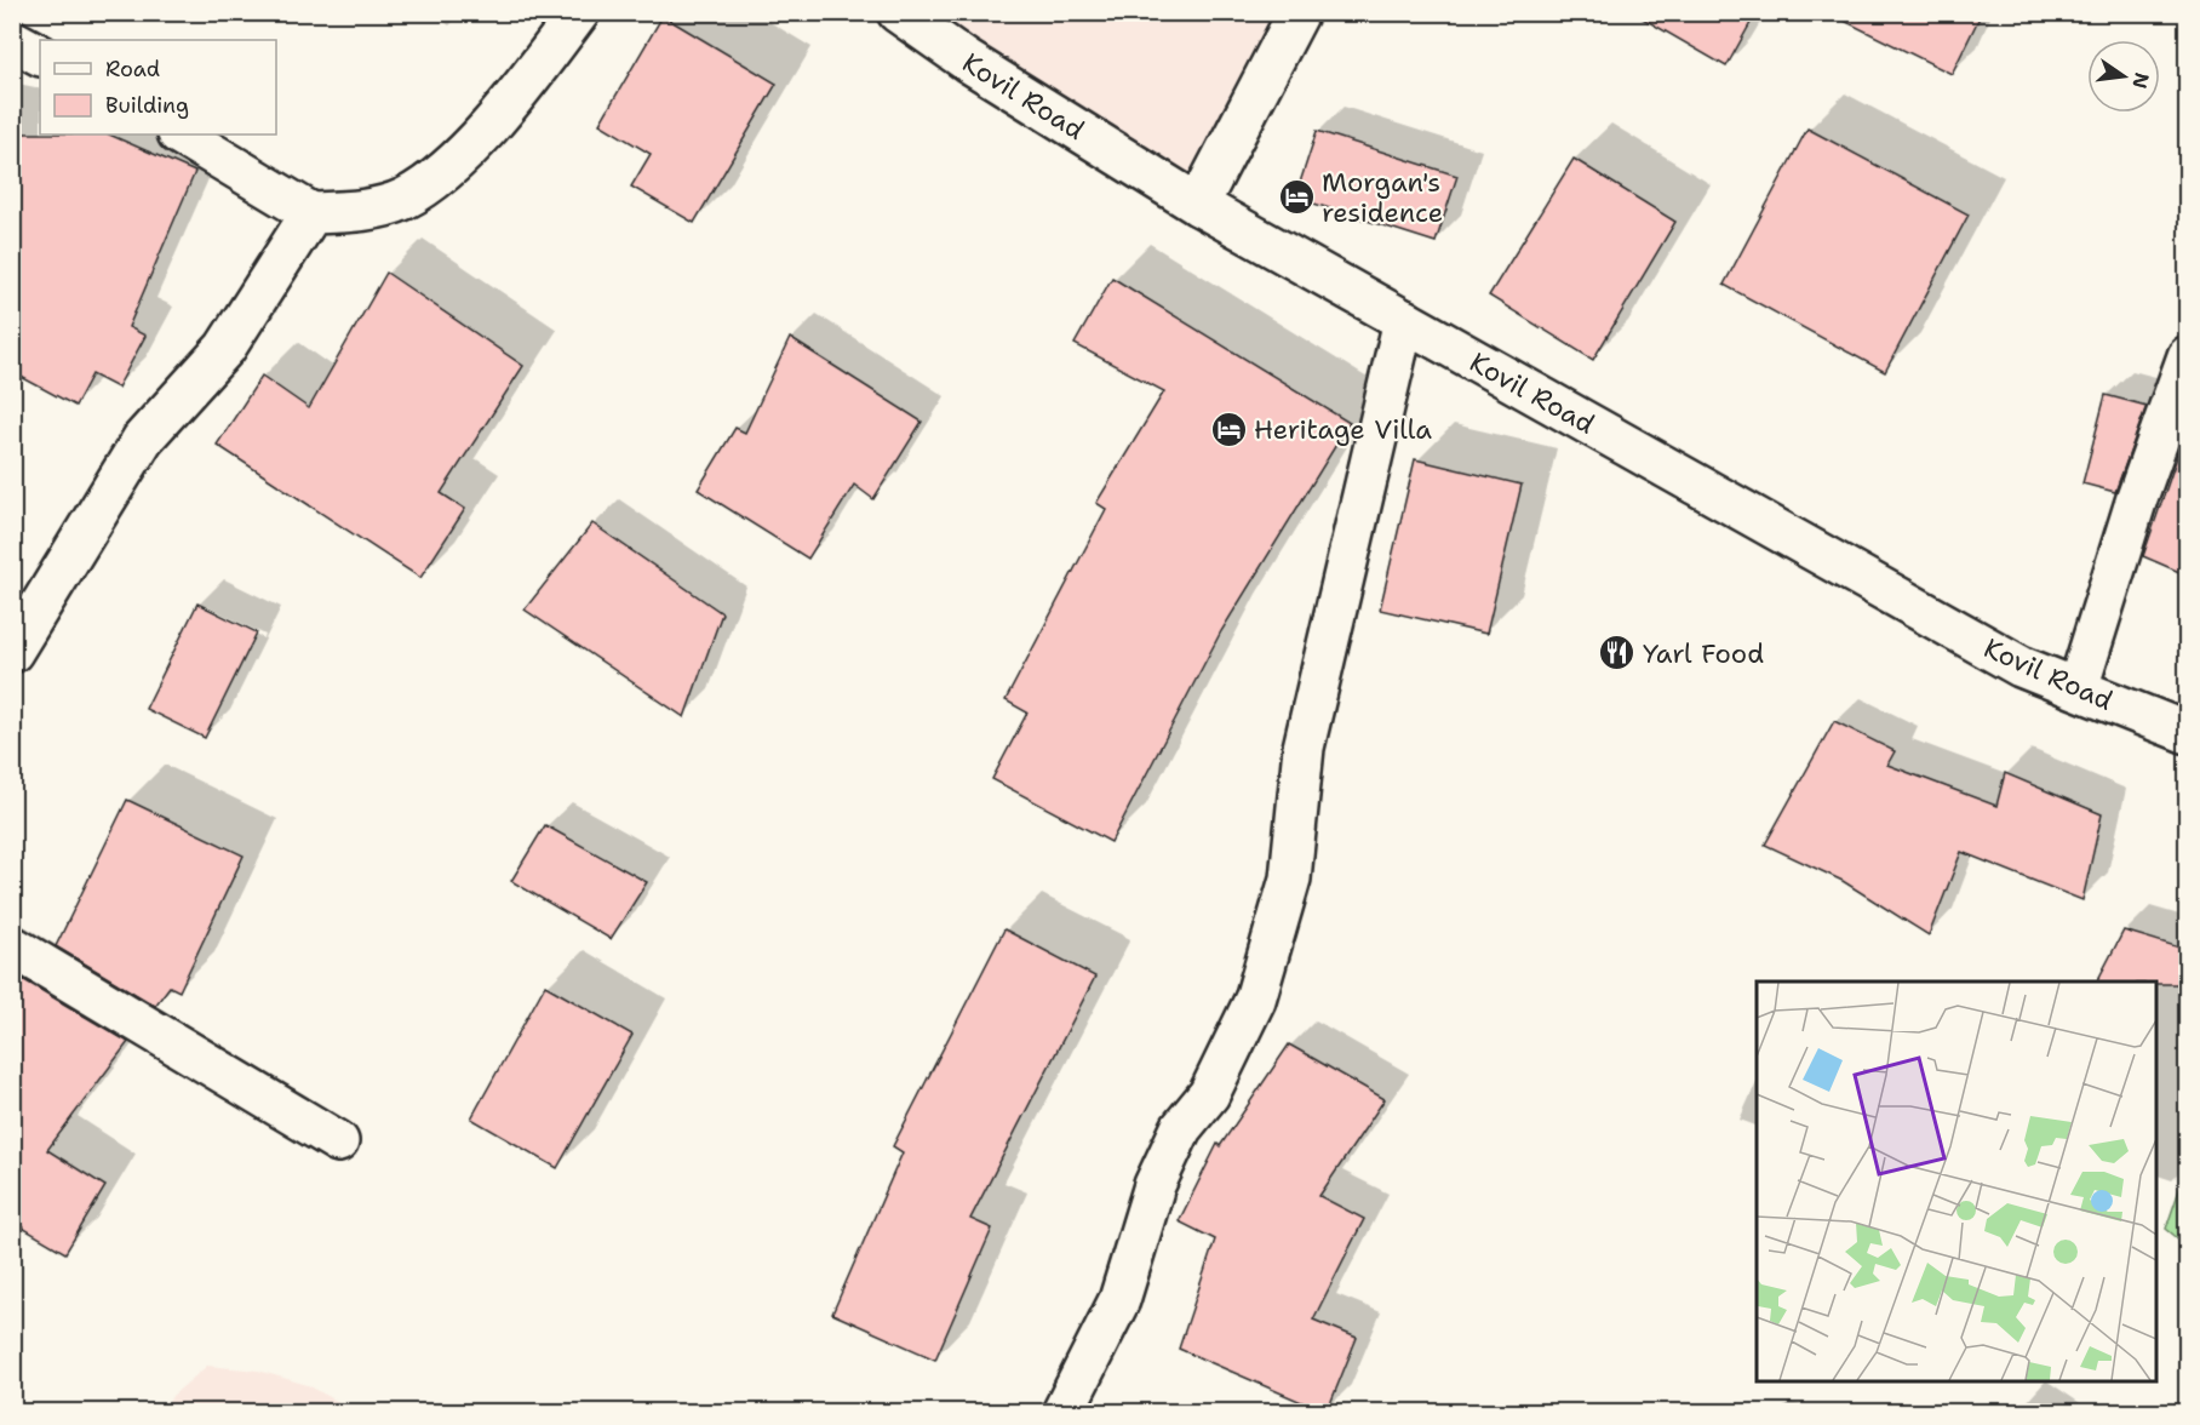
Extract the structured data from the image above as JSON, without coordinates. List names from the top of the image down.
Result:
{
  "streets": {
    "street": ["Kovil Road"]
  },
  "places": {
    "hotel": ["Morgan's residence", "Heritage Villa"],
    "restaurant": ["Yarl Food"]
  },
  "legend": ["Road", "Building"],
  "north": "right"
}
